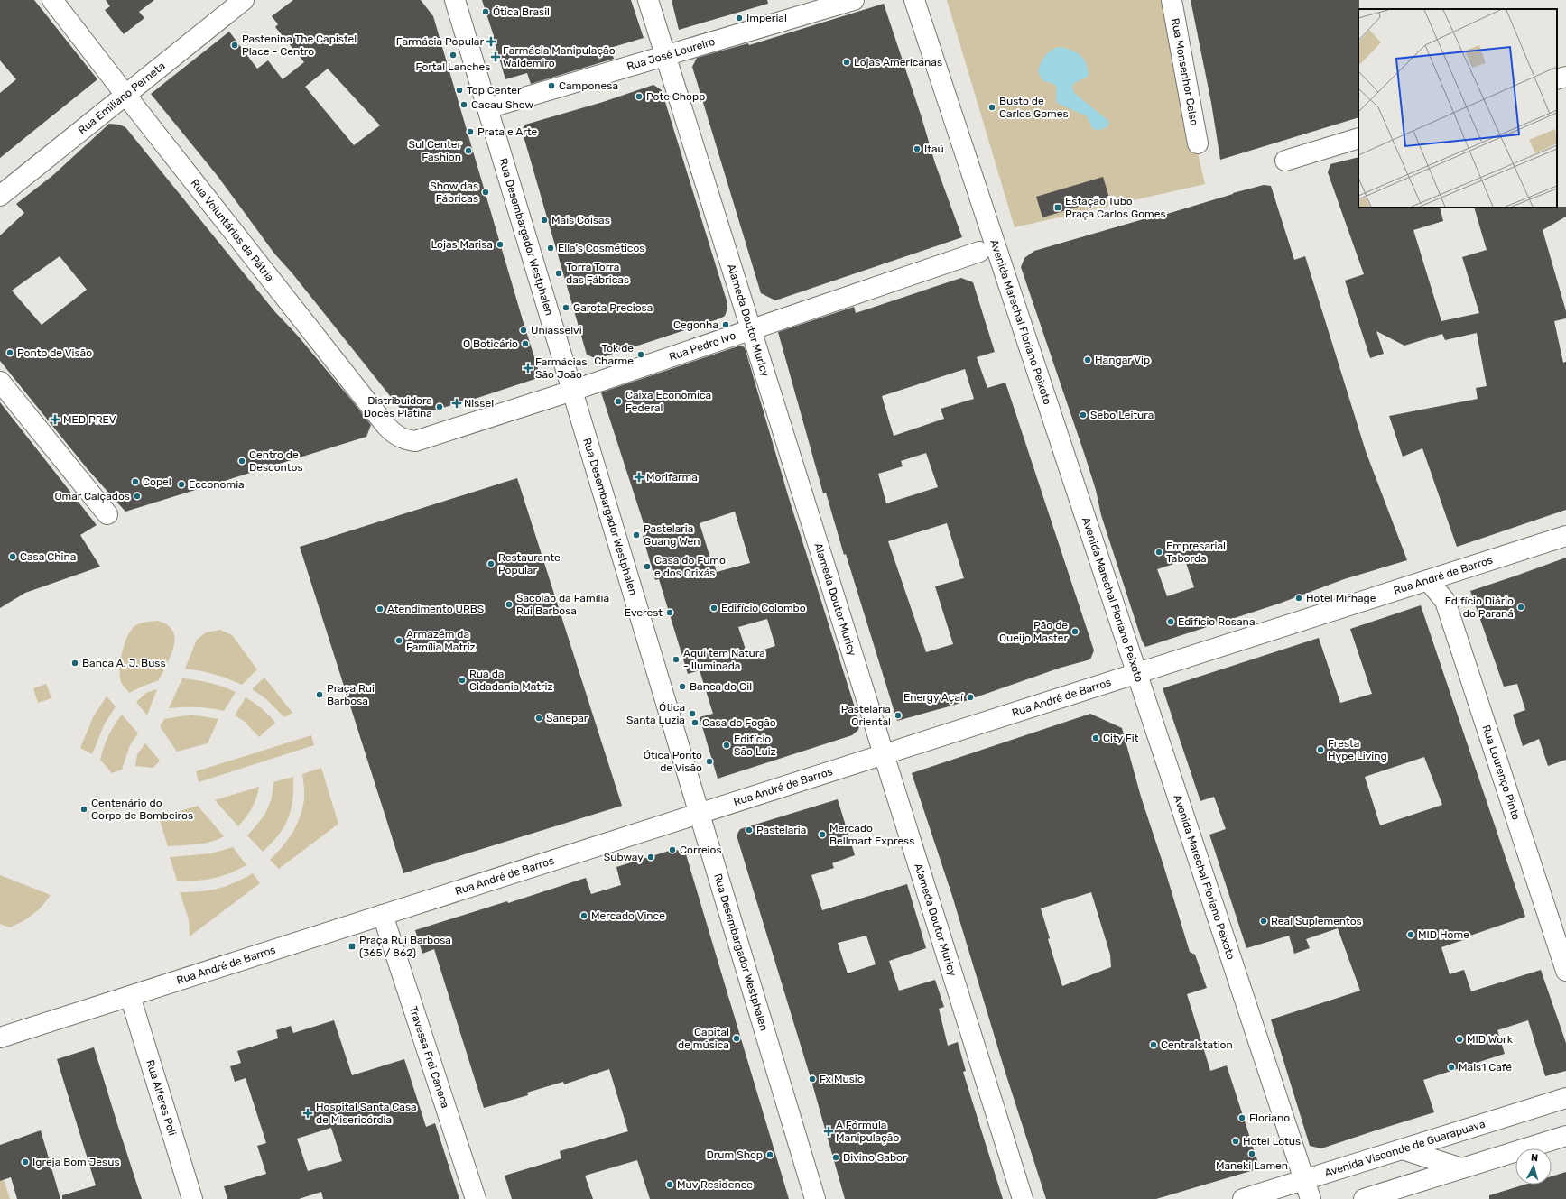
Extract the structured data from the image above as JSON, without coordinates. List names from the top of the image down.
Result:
{
  "streets": {
    "street": [
      "Rua José Loureiro",
      "Rua Monsenhor Celso",
      "Rua Emiliano Perneta",
      "Rua Voluntários da Pátria",
      "Rua Desembargador Westphalen",
      "Alameda Doutor Muricy",
      "Avenida Marechal Floriano Peixoto",
      "Rua Pedro Ivo",
      "Rua André de Barros",
      "Rua Lourenço Pinto",
      "Travessa Frei Caneca",
      "Rua Alferes Poli",
      "Avenida Visconde de Guarapuava"
    ]
  },
  "crossings": [
    ["Rua José Loureiro", "Rua Desembargador Westphalen"],
    ["Rua José Loureiro", "Alameda Doutor Muricy"],
    ["Rua Emiliano Perneta", "Rua Voluntários da Pátria"],
    ["Rua Voluntários da Pátria", "Rua Pedro Ivo"],
    ["Rua Desembargador Westphalen", "Rua Pedro Ivo"],
    ["Rua Desembargador Westphalen", "Rua André de Barros"],
    ["Alameda Doutor Muricy", "Rua Pedro Ivo"],
    ["Alameda Doutor Muricy", "Rua André de Barros"],
    ["Avenida Marechal Floriano Peixoto", "Rua André de Barros"],
    ["Avenida Marechal Floriano Peixoto", "Avenida Visconde de Guarapuava"],
    ["Rua André de Barros", "Rua Lourenço Pinto"],
    ["Rua André de Barros", "Travessa Frei Caneca"],
    ["Rua André de Barros", "Rua Alferes Poli"]
  ],
  "places": {
    "other": [
      "Ótica Brasil",
      "Imperial",
      "Pastenina The Capistel Place - Centro",
      "Fortal Lanches",
      "Lojas Americanas",
      "Camponesa",
      "Top Center",
      "Pote Chopp",
      "Cacau Show",
      "Busto de Carlos Gomes",
      "Prata e Arte",
      "Itaú",
      "Sul Center Fashion",
      "Show das Fábricas",
      "Mais Coisas",
      "Lojas Marisa",
      "Ella's Cosméticos",
      "Torra Torra das Fábricas",
      "Garota Preciosa",
      "Cegonha",
      "Uniasselvi",
      "O Boticário",
      "Ponto de Visão",
      "Tok de Charme",
      "Hangar Vip",
      "Caixa Econômica Federal",
      "Distribuidora Doces Platina",
      "Sebo Leitura",
      "Centro de Descontos",
      "Copel",
      "Ecconomia",
      "Omar Calçados",
      "Pastelaria Guang Wen",
      "Empresarial Taborda",
      "Casa China",
      "Restaurante Popular",
      "Casa do Fumo e dos Orixás",
      "Hotel Mirhage",
      "Sacolão da Família Rui Barbosa",
      "Edifício Diário do Paraná",
      "Edifício Colombo",
      "Atendimento URBS",
      "Everest",
      "Edifício Rosana",
      "Pão de Queijo Master",
      "Armazém da Família Matriz",
      "Aqui tem Natura - Iluminada",
      "Banca A. J. Buss",
      "Rua da Cidadania Matriz",
      "Banca do Gil",
      "Praça Rui Barbosa",
      "Energy Açaí",
      "Ótica Santa Luzia",
      "Pastelaria Oriental",
      "Sanepar",
      "Casa do Fogão",
      "City Fit",
      "Edifício São Luiz",
      "Fresta Hype Living",
      "Ótica Ponto de Visão",
      "Centenário do Corpo de Bombeiros",
      "Pastelaria",
      "Mercado Bellmart Express",
      "Correios",
      "Subway",
      "Mercado Vince",
      "Real Suplementos",
      "MID Home",
      "Capital de música",
      "MID Work",
      "Centralstation",
      "Mais1 Café",
      "Fx Music",
      "Floriano",
      "Hotel Lotus",
      "Maneki Lamen",
      "Drum Shop",
      "Divino Sabor",
      "Igreja Bom Jesus",
      "Muv Residence"
    ],
    "health": [
      "Farmácia Popular",
      "Farmácia Manipulação Waldemiro",
      "Farmácias São João",
      "Nissei",
      "MED PREV",
      "Morifarma",
      "Hospital Santa Casa de Misericórdia",
      "A Fórmula Manipulação"
    ],
    "transit": ["Estação Tubo Praça Carlos Gomes", "Praça Rui Barbosa (365 / 862)"]
  },
  "north": "top"
}
